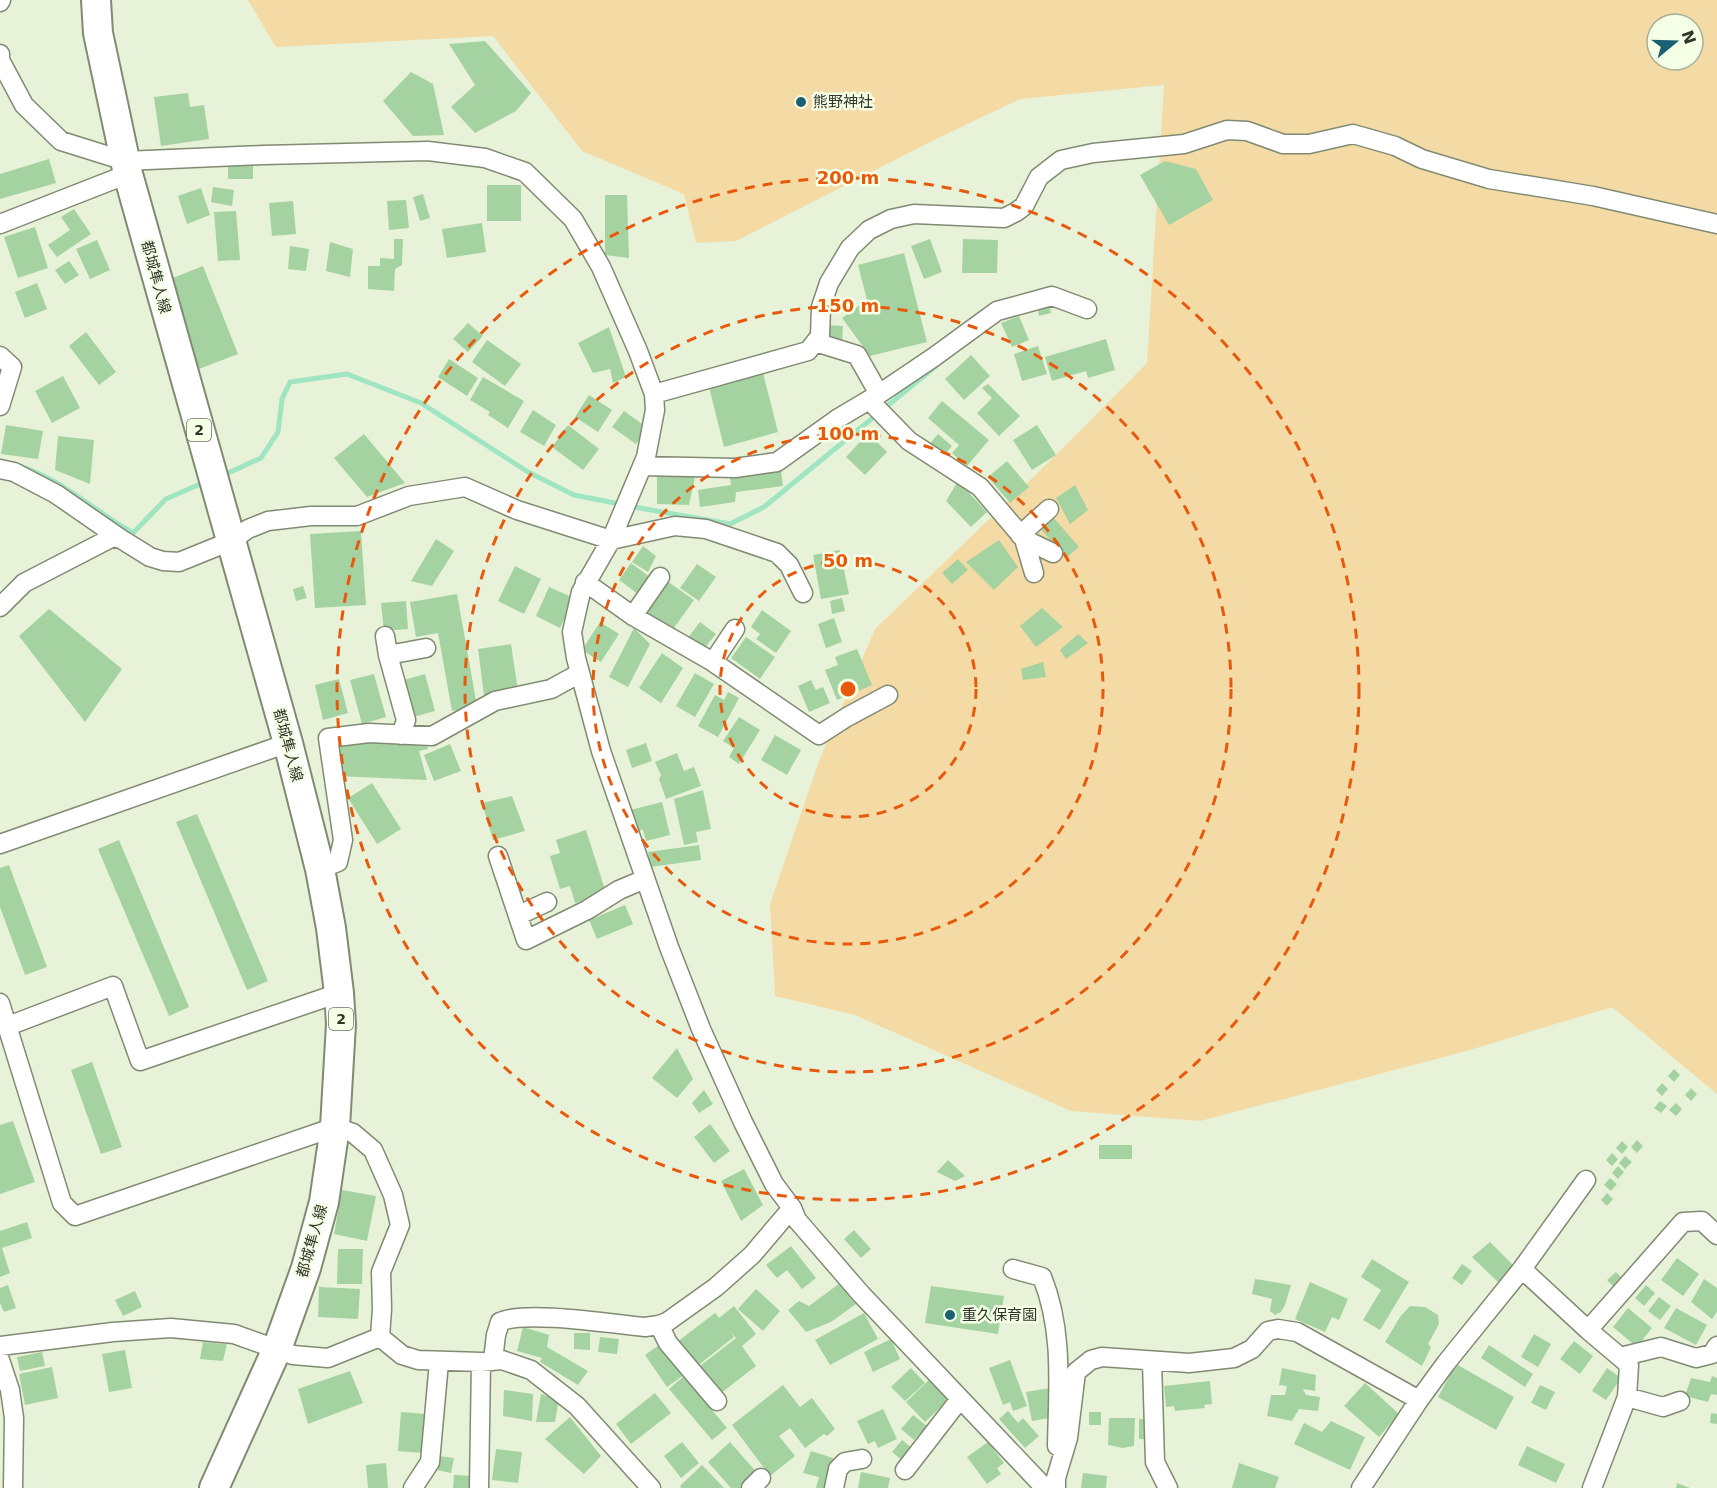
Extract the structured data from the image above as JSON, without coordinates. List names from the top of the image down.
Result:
{
  "streets": {
    "main road": ["都城隼人線", "2"]
  },
  "places": ["熊野神社", "重久保育園"],
  "north": "right",
  "rings": [
    "200 m",
    "150 m",
    "100 m",
    "50 m"
  ]
}
